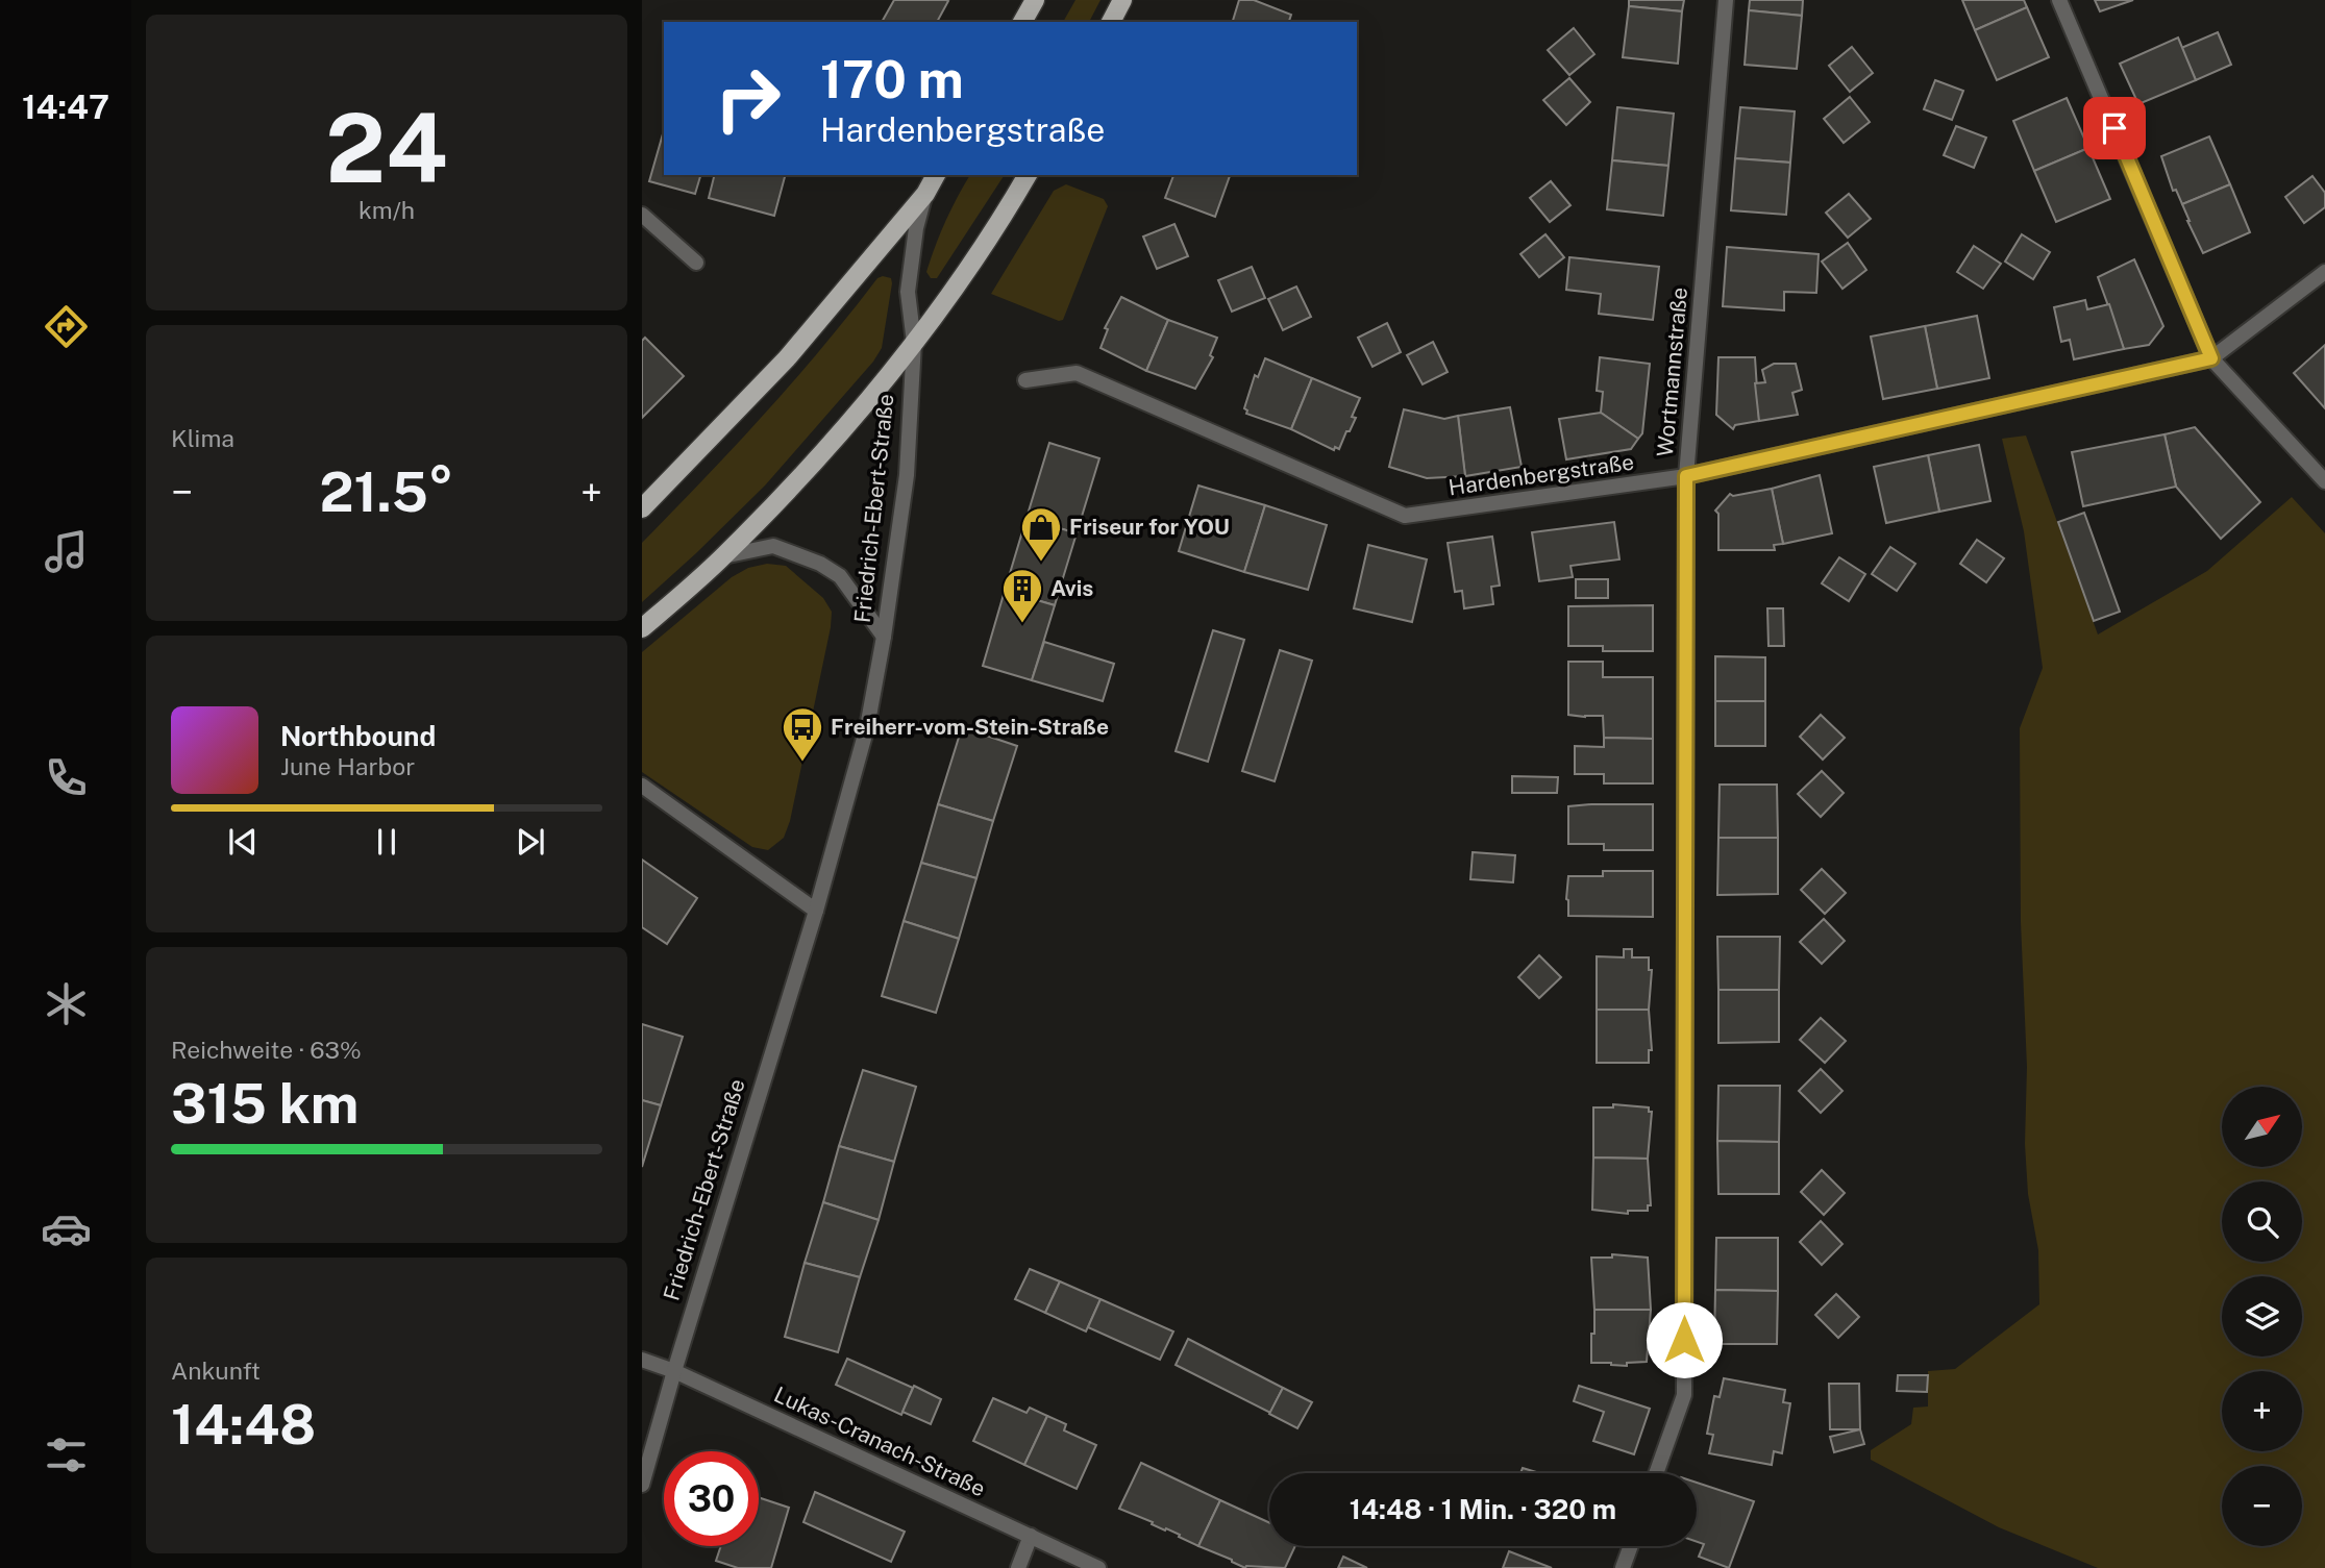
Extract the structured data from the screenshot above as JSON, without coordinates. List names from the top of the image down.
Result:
{
  "streets": {
    "main road": ["Friedrich-Ebert-Straße"],
    "street": ["Wortmannstraße", "Hardenbergstraße", "Lukas-Cranach-Straße"]
  },
  "crossings": [
    ["Wortmannstraße", "Hardenbergstraße"],
    ["Friedrich-Ebert-Straße", "Lukas-Cranach-Straße"]
  ],
  "places": {
    "shop": ["Friseur for YOU"],
    "building": ["Avis"],
    "bus stop": ["Freiherr-vom-Stein-Straße"]
  },
  "north": "top right",
  "page": {
    "tabs": "14:47",
    "tile": [
      ["24", "km/h"],
      "Klima",
      ["Reichweite · 63%", "315 km"],
      ["Ankunft", "14:48"]
    ],
    "turn": ["170 m", "Hardenbergstraße"],
    "heat": ["−", "21.5°", "+"],
    "song": ["Northbound", "June Harbor"],
    "map_buttons": ["+", "−"],
    "limit": "30",
    "trip": "14:48 · 1 Min. · 320 m"
  }
}
